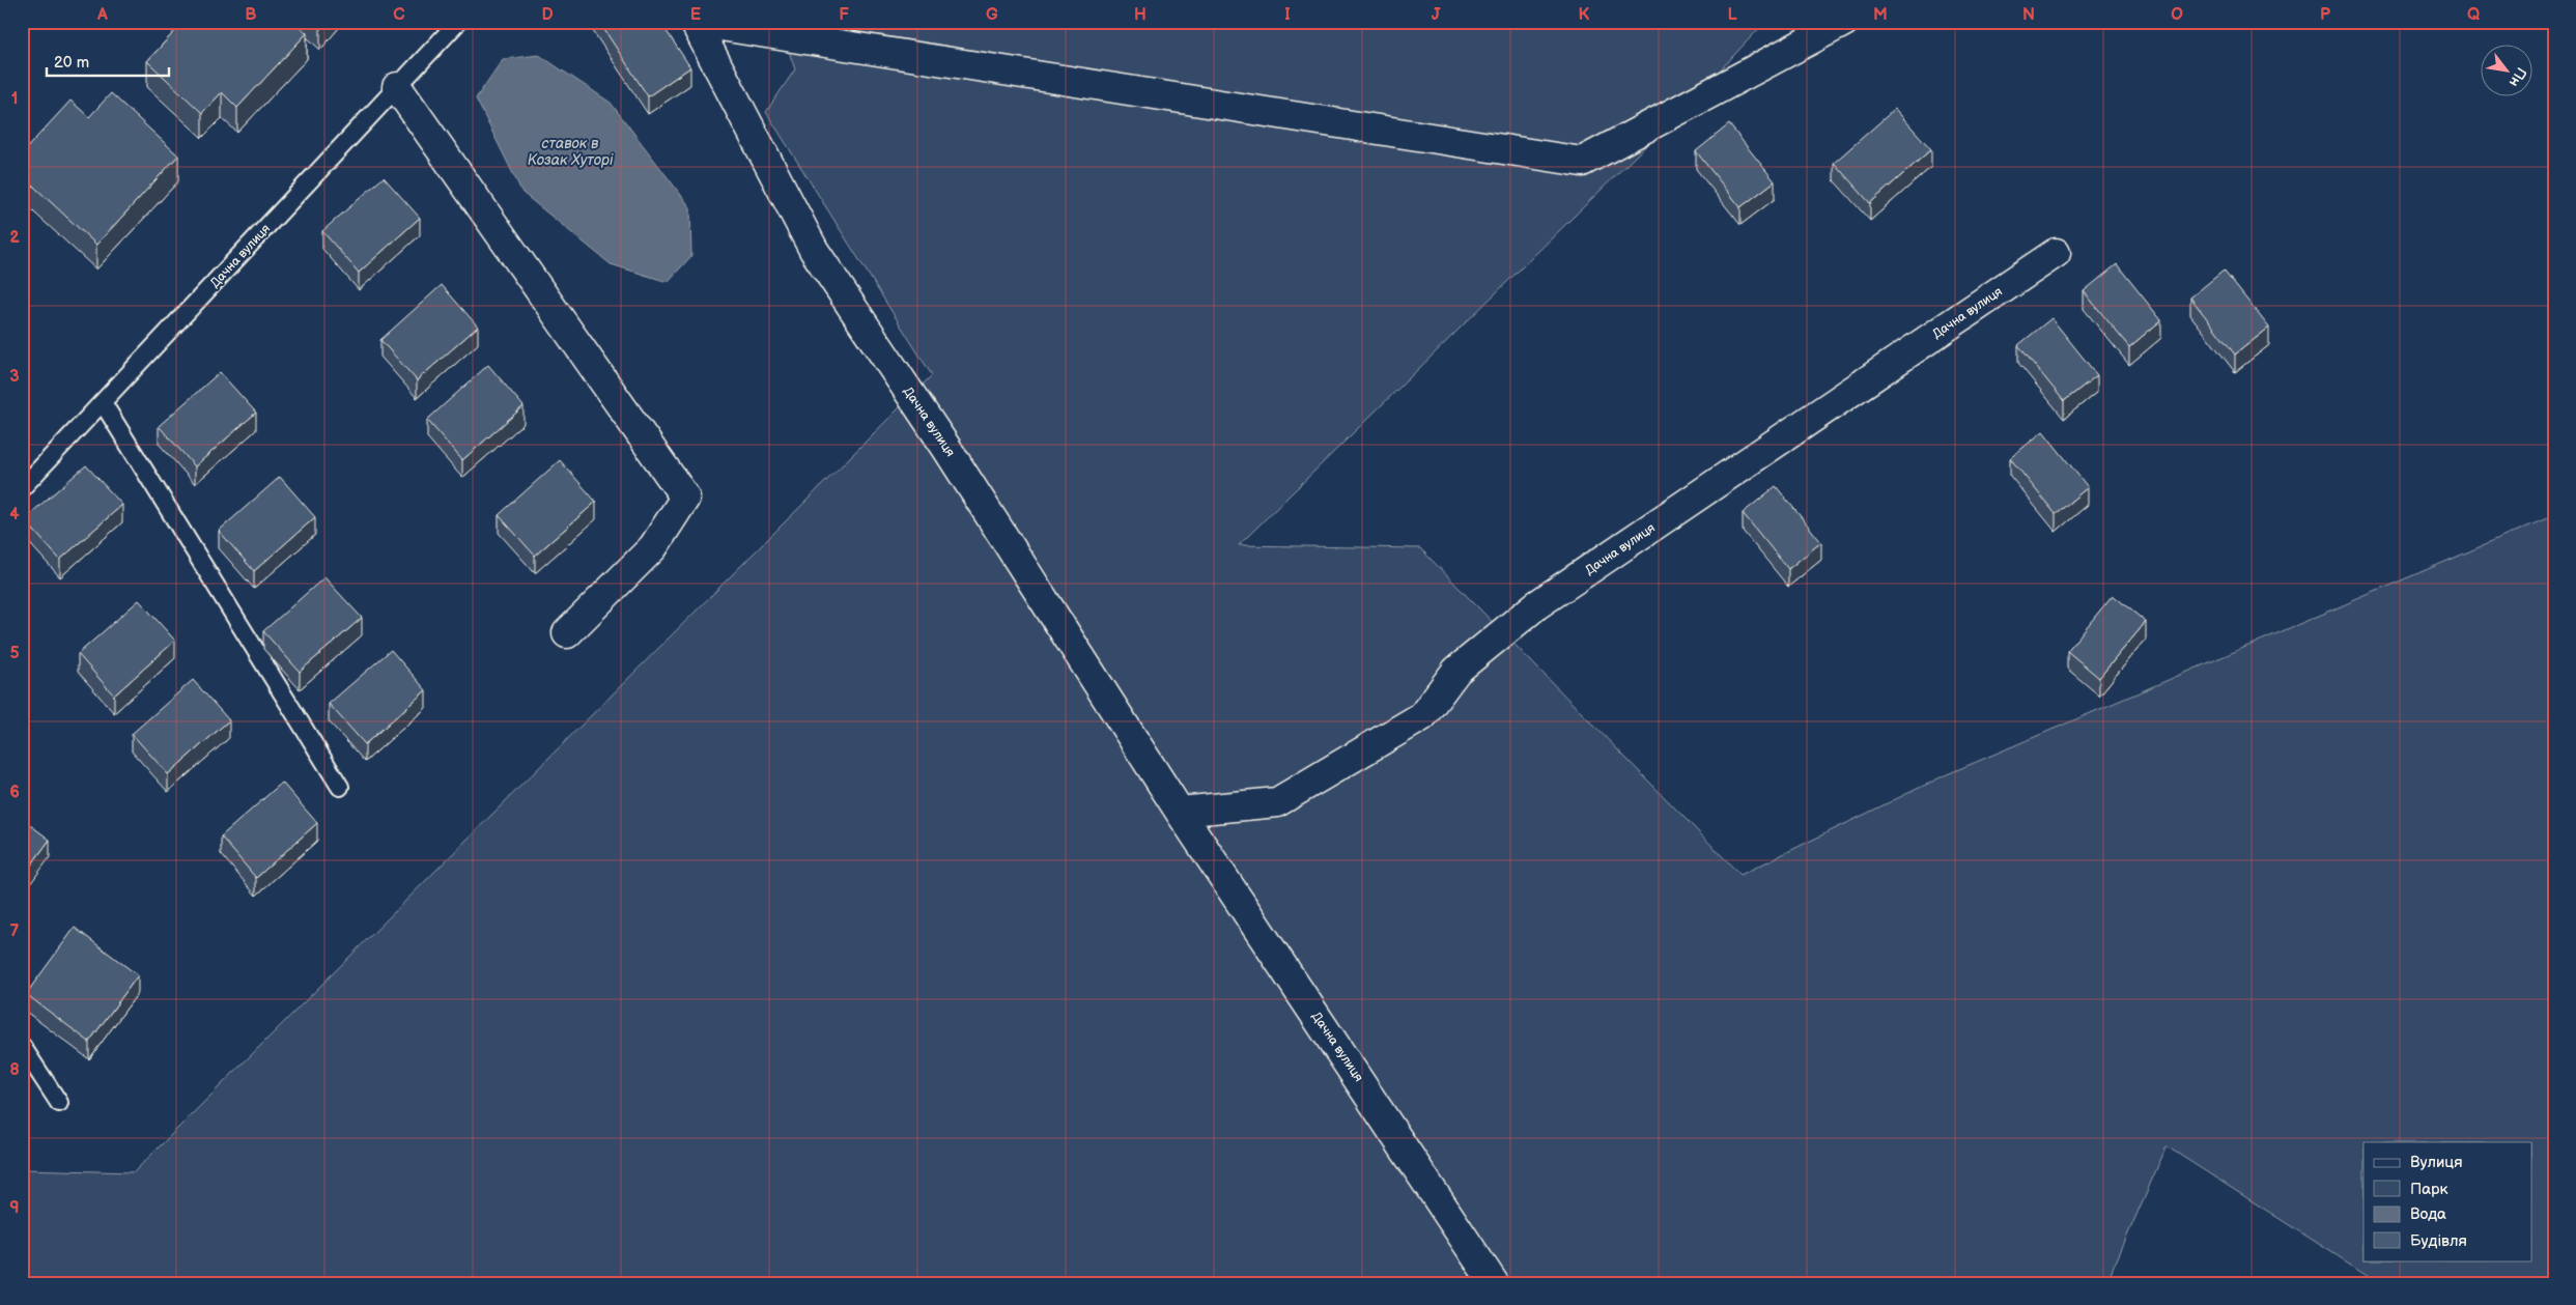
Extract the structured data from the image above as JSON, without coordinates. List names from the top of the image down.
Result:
{
  "streets": {
    "street": ["Дачна вулиця"]
  },
  "water": ["ставок в Козак Хуторі"],
  "legend": [
    "Вулиця",
    "Парк",
    "Вода",
    "Будівля"
  ],
  "scale_bar": "20 m",
  "north": "bottom right",
  "grid": {
    "columns": [
      "A",
      "B",
      "C",
      "D",
      "E",
      "F",
      "G",
      "H",
      "I",
      "J",
      "K",
      "L",
      "M",
      "N",
      "O",
      "P",
      "Q"
    ],
    "rows": [
      "1",
      "2",
      "3",
      "4",
      "5",
      "6",
      "7",
      "8",
      "9"
    ]
  }
}
